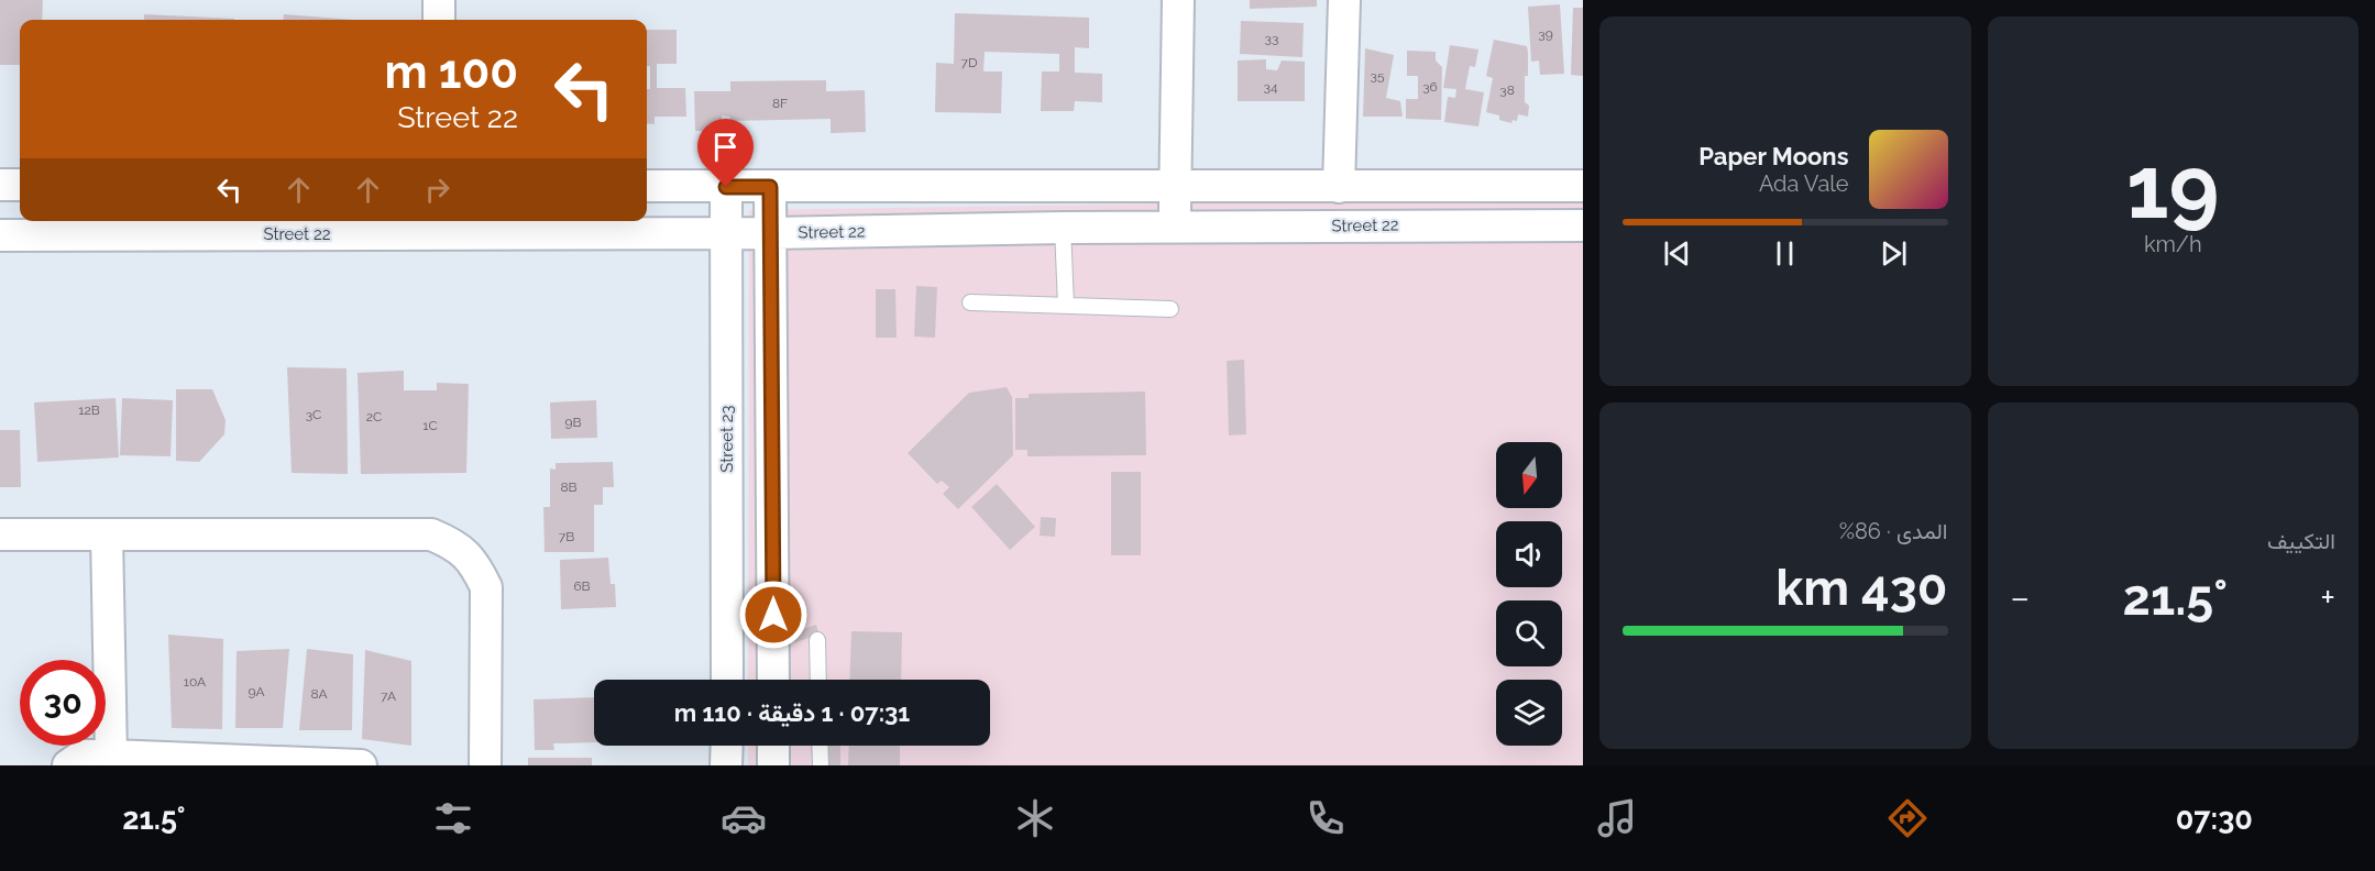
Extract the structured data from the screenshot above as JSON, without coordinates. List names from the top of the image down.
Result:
{
  "streets": {
    "street": ["Street 22", "Street 23"]
  },
  "crossings": [
    ["Street 22", "Street 23"]
  ],
  "house_numbers": [
    "39",
    "33",
    "7D",
    "35",
    "34",
    "36",
    "38",
    "8F",
    "12B",
    "3C",
    "2C",
    "9B",
    "1C",
    "8B",
    "7B",
    "6B",
    "10A",
    "9A",
    "8A",
    "7A"
  ],
  "north": "bottom",
  "page": {
    "tile": [
      ["19", "km/h"],
      "التكييف",
      ["المدى · 86%", "430 km"]
    ],
    "turn": ["100 m", "Street 22"],
    "song": ["Paper Moons", "Ada Vale"],
    "heat": ["−", "21.5°", "+"],
    "limit": "30",
    "trip": "07:31 · 1 دقيقة · 110 m",
    "tabs": ["07:30", "21.5°"]
  }
}
